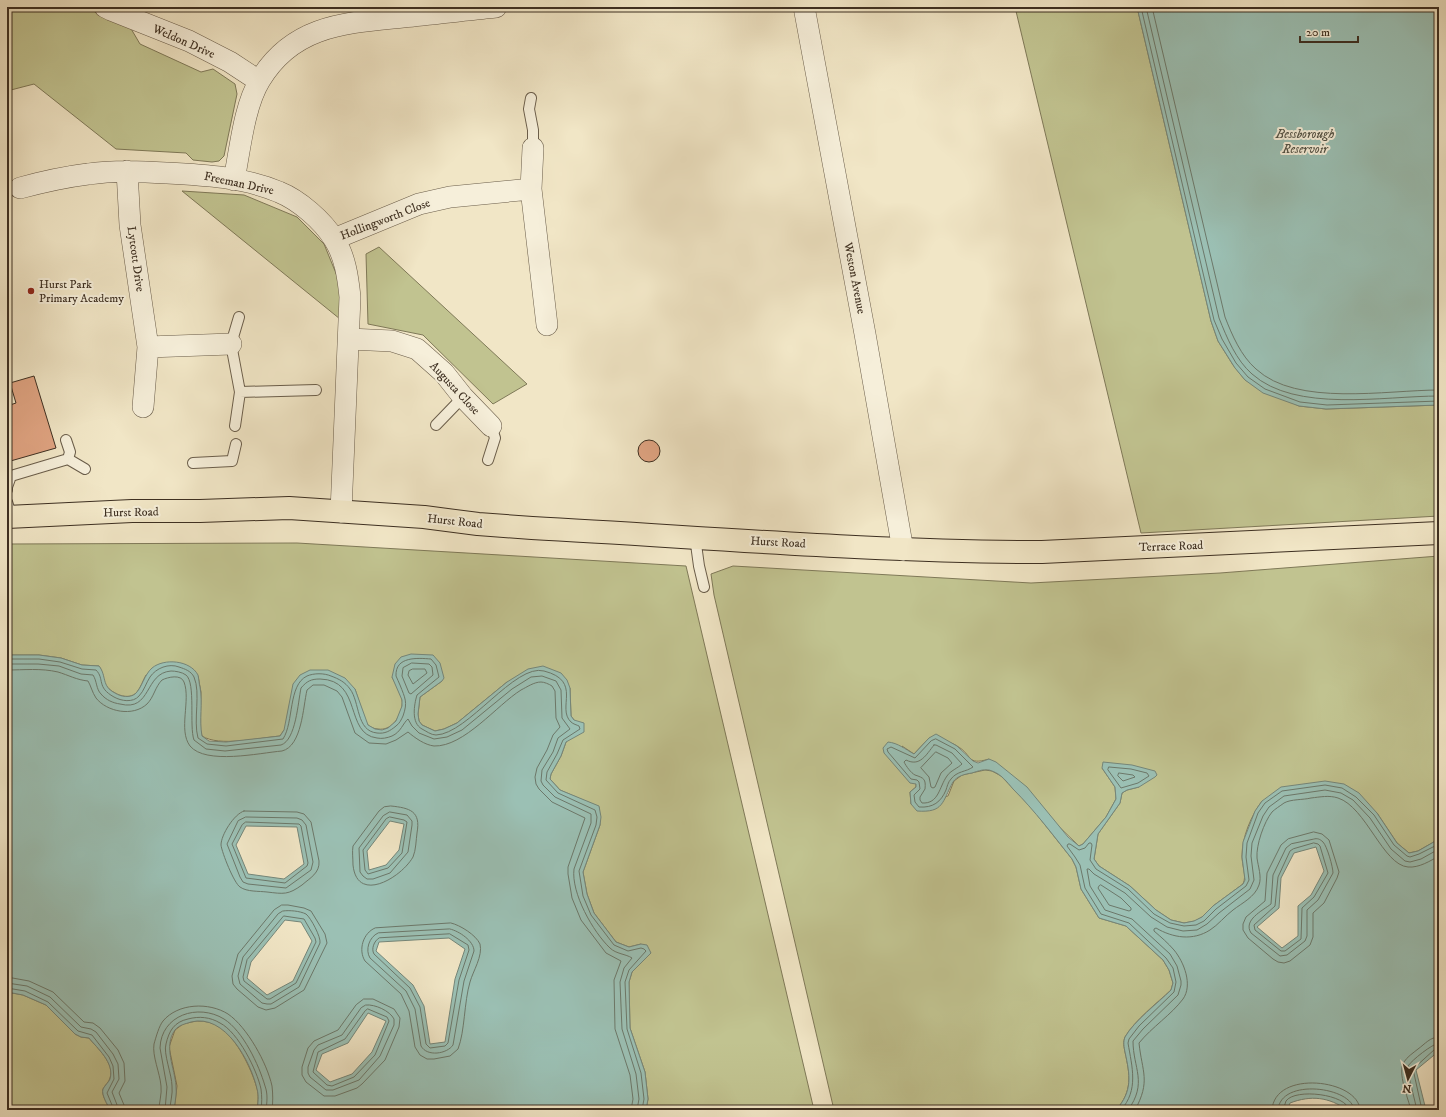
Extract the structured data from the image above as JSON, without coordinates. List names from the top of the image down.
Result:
{
  "streets": {
    "main road": ["Hurst Road", "Terrace Road"],
    "street": [
      "Weldon Drive",
      "Freeman Drive",
      "Hollingworth Close",
      "Lytcott Drive",
      "Weston Avenue",
      "Augusta Close"
    ]
  },
  "crossings": [
    ["Freeman Drive", "Hollingworth Close"],
    ["Freeman Drive", "Lytcott Drive"],
    ["Freeman Drive", "Augusta Close"],
    ["Freeman Drive", "Hurst Road"],
    ["Weston Avenue", "Hurst Road"],
    ["Weston Avenue", "Terrace Road"],
    ["Hurst Road", "Terrace Road"]
  ],
  "water": ["Bessborough Reservoir"],
  "places": ["Hurst Park Primary Academy"],
  "scale_bar": "20 m",
  "north": "bottom"
}
